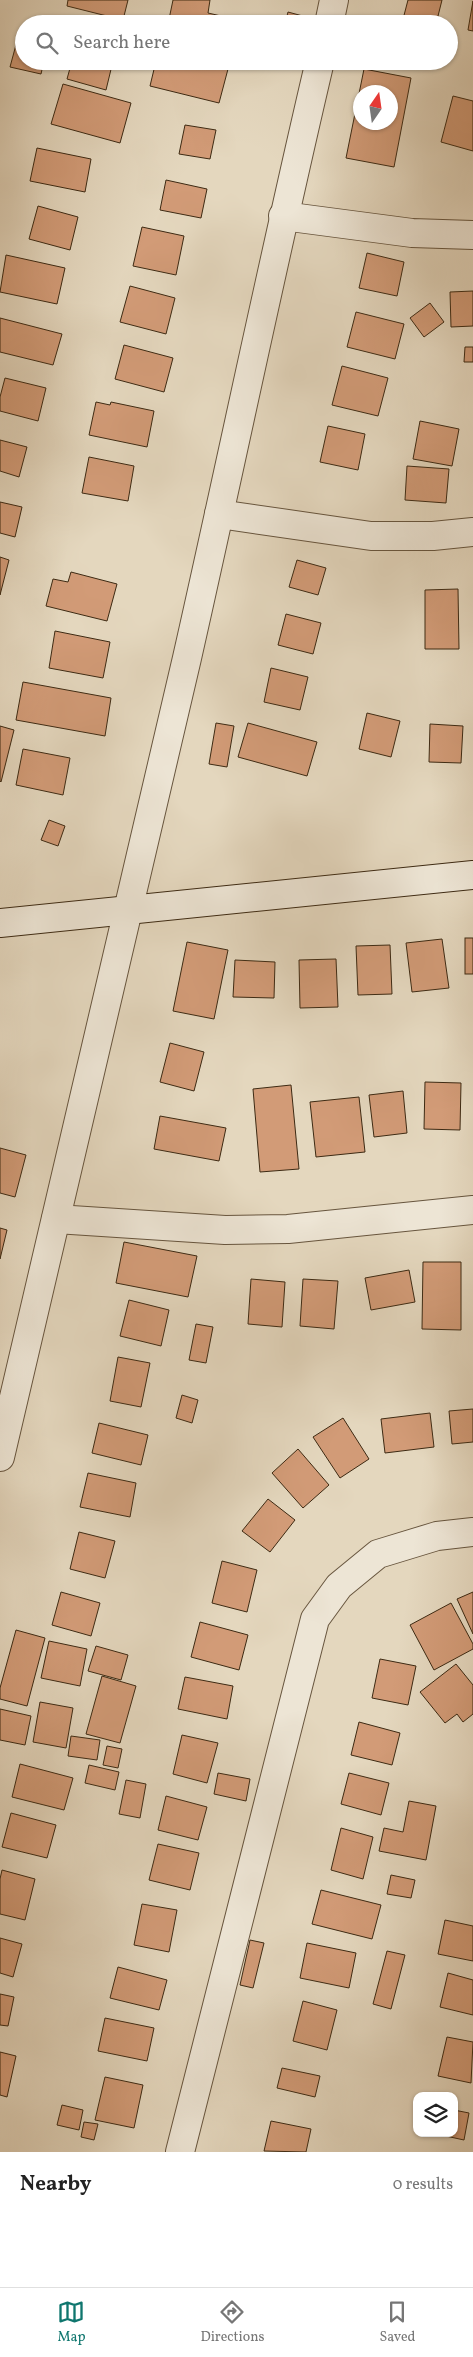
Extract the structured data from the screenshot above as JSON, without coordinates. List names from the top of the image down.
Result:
{
  "north": "top",
  "page": {
    "search": "Search here",
    "heading": ["Nearby", "0 results"],
    "nav": ["Map", "Directions", "Saved"]
  }
}
